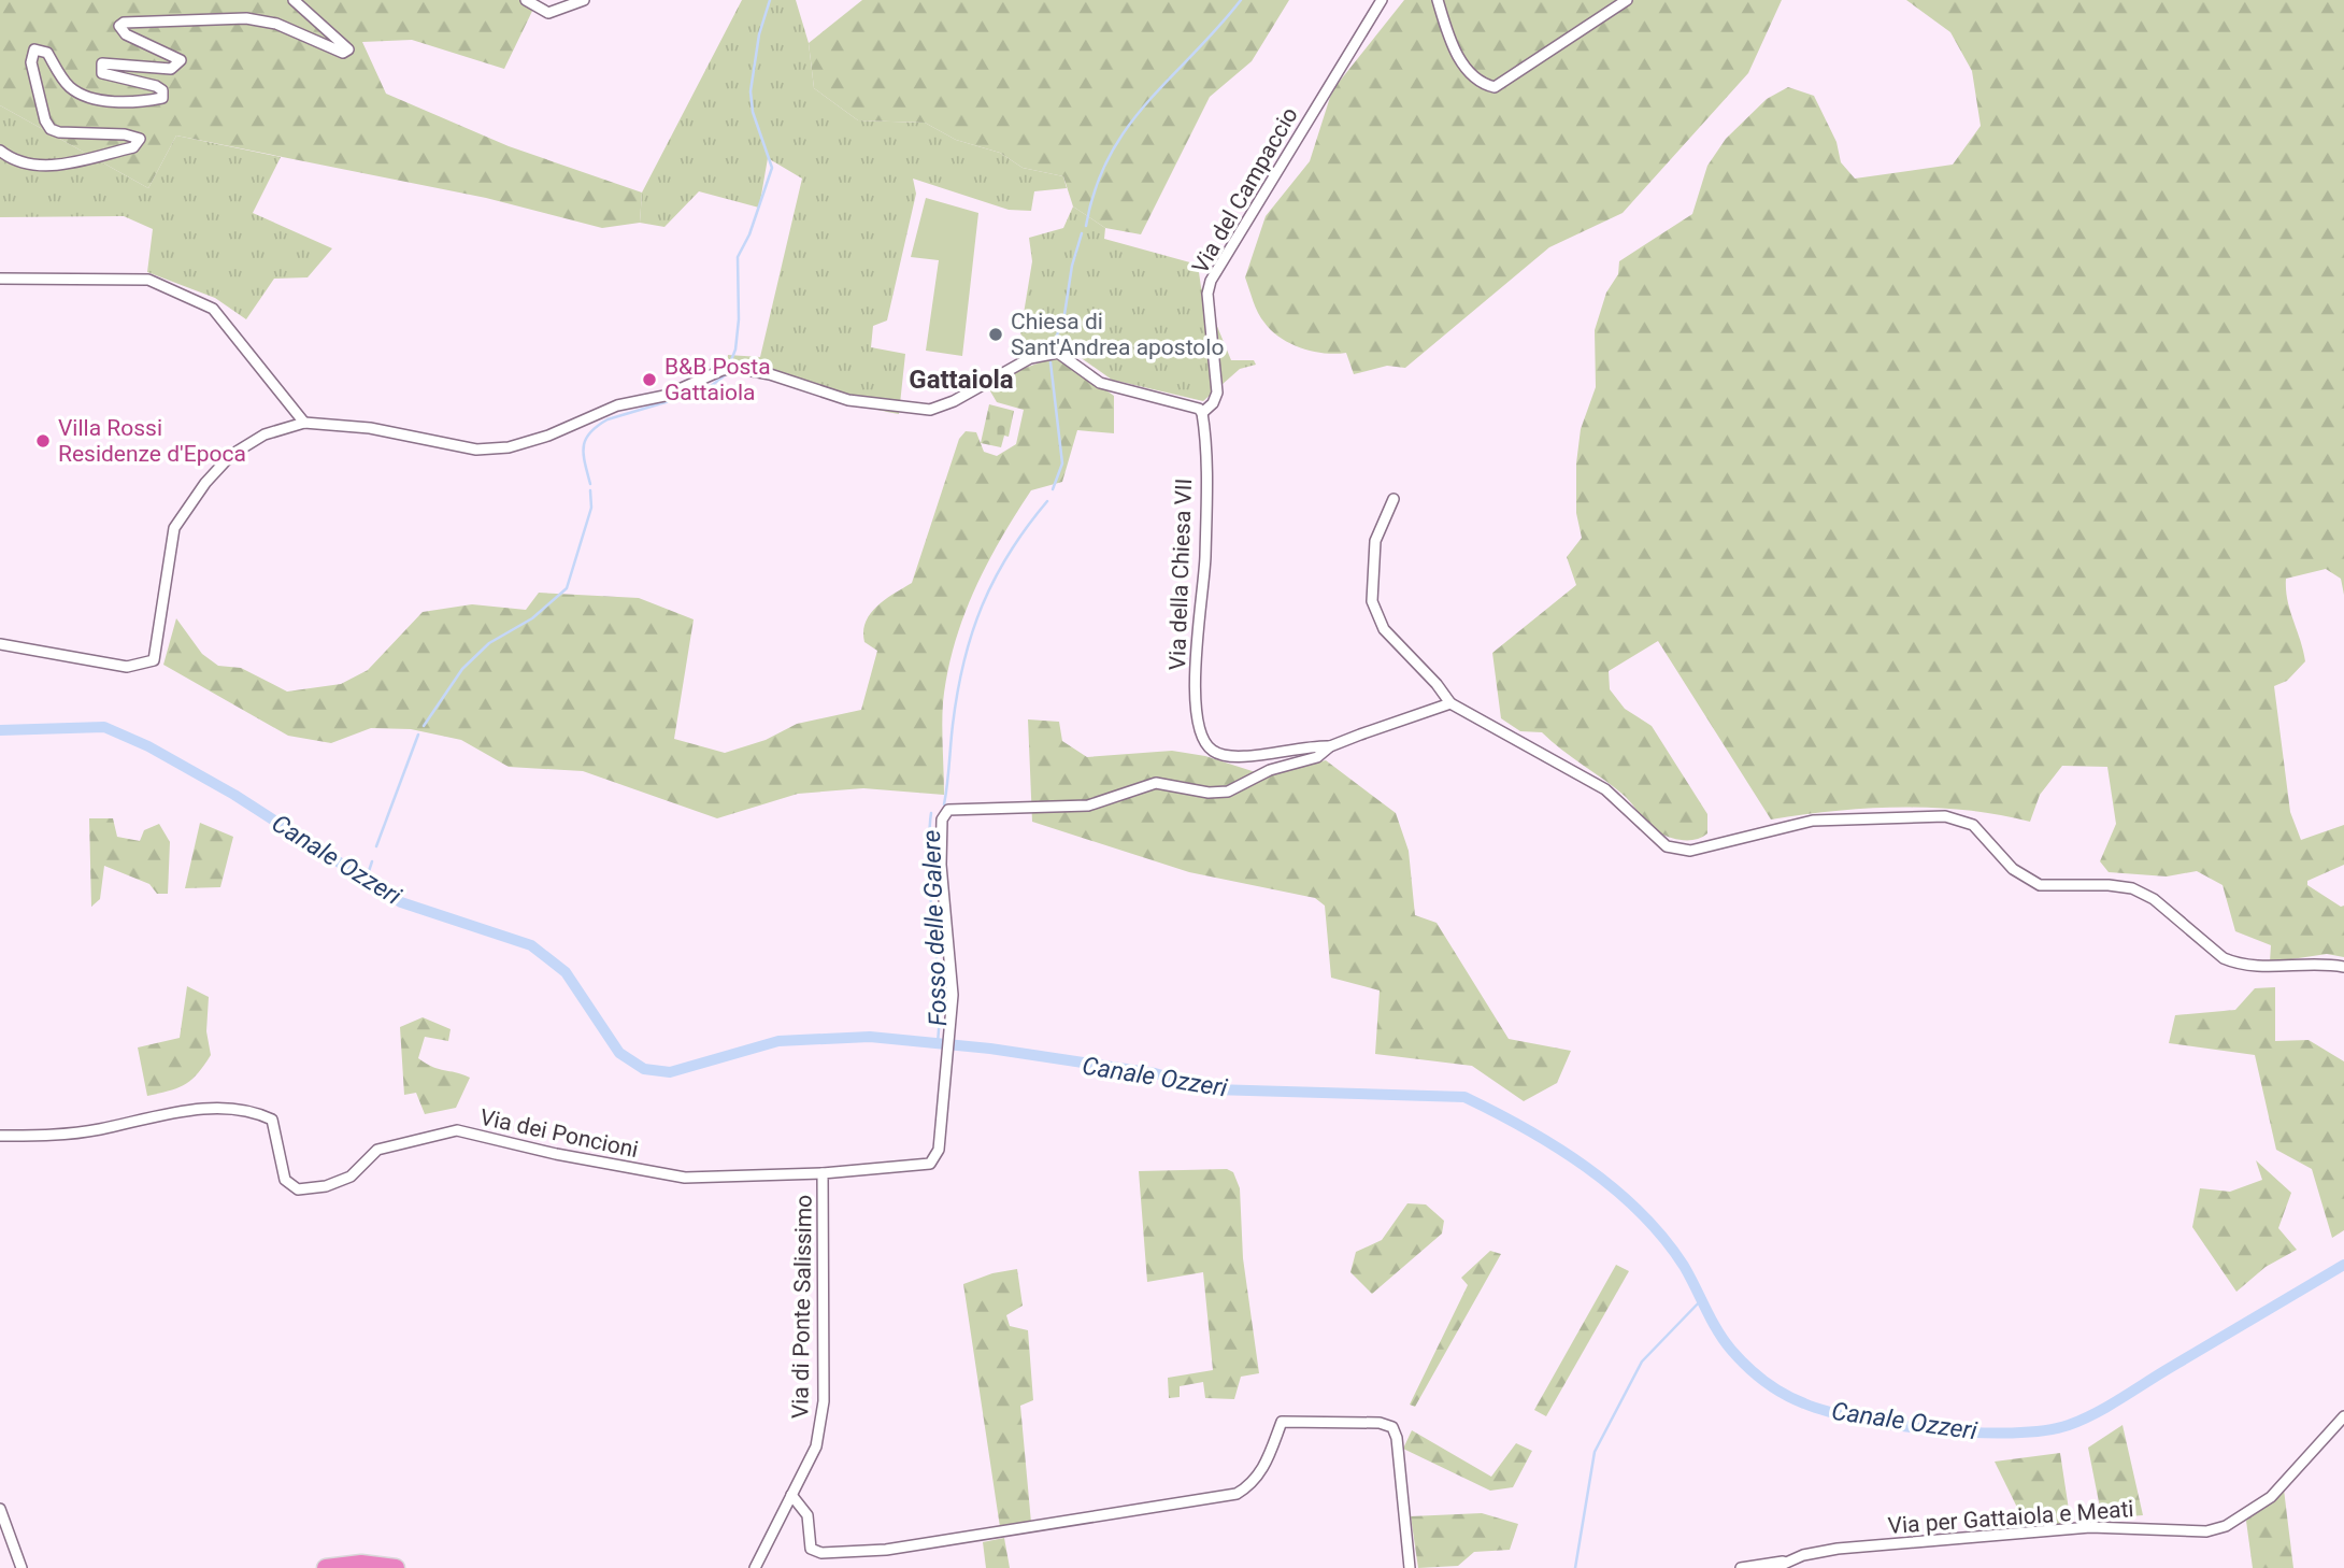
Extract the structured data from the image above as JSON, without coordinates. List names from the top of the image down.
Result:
{
  "streets": {
    "street": [
      "Via del Campaccio",
      "Via della Chiesa VII",
      "Via dei Poncioni",
      "Via di Ponte Salissimo",
      "Via per Gattaiola e Meati"
    ]
  },
  "crossings": [
    ["Via del Campaccio", "Via della Chiesa VII"],
    ["Via della Chiesa VII", "Via di Ponte Salissimo"],
    ["Via dei Poncioni", "Via di Ponte Salissimo"]
  ],
  "districts": ["Gattaiola"],
  "water": ["Canale Ozzeri", "Fosso delle Galere"],
  "places": ["Chiesa di Sant'Andrea apostolo", "B&B Posta Gattaiola", "Villa Rossi Residenze d'Epoca"]
}
